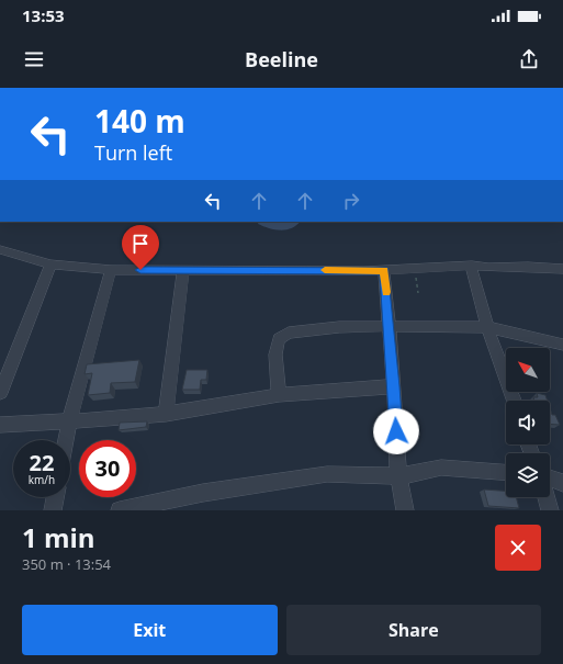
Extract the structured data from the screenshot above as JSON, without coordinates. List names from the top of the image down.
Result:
{
  "north": "top left",
  "page": {
    "status": "13:53",
    "header": "Beeline",
    "turn": ["140 m", "Turn left"],
    "speed": "22 km/h",
    "limit": "30",
    "heading": ["1 min", "350 m · 13:54"],
    "buttons": ["Exit", "Share"]
  }
}
